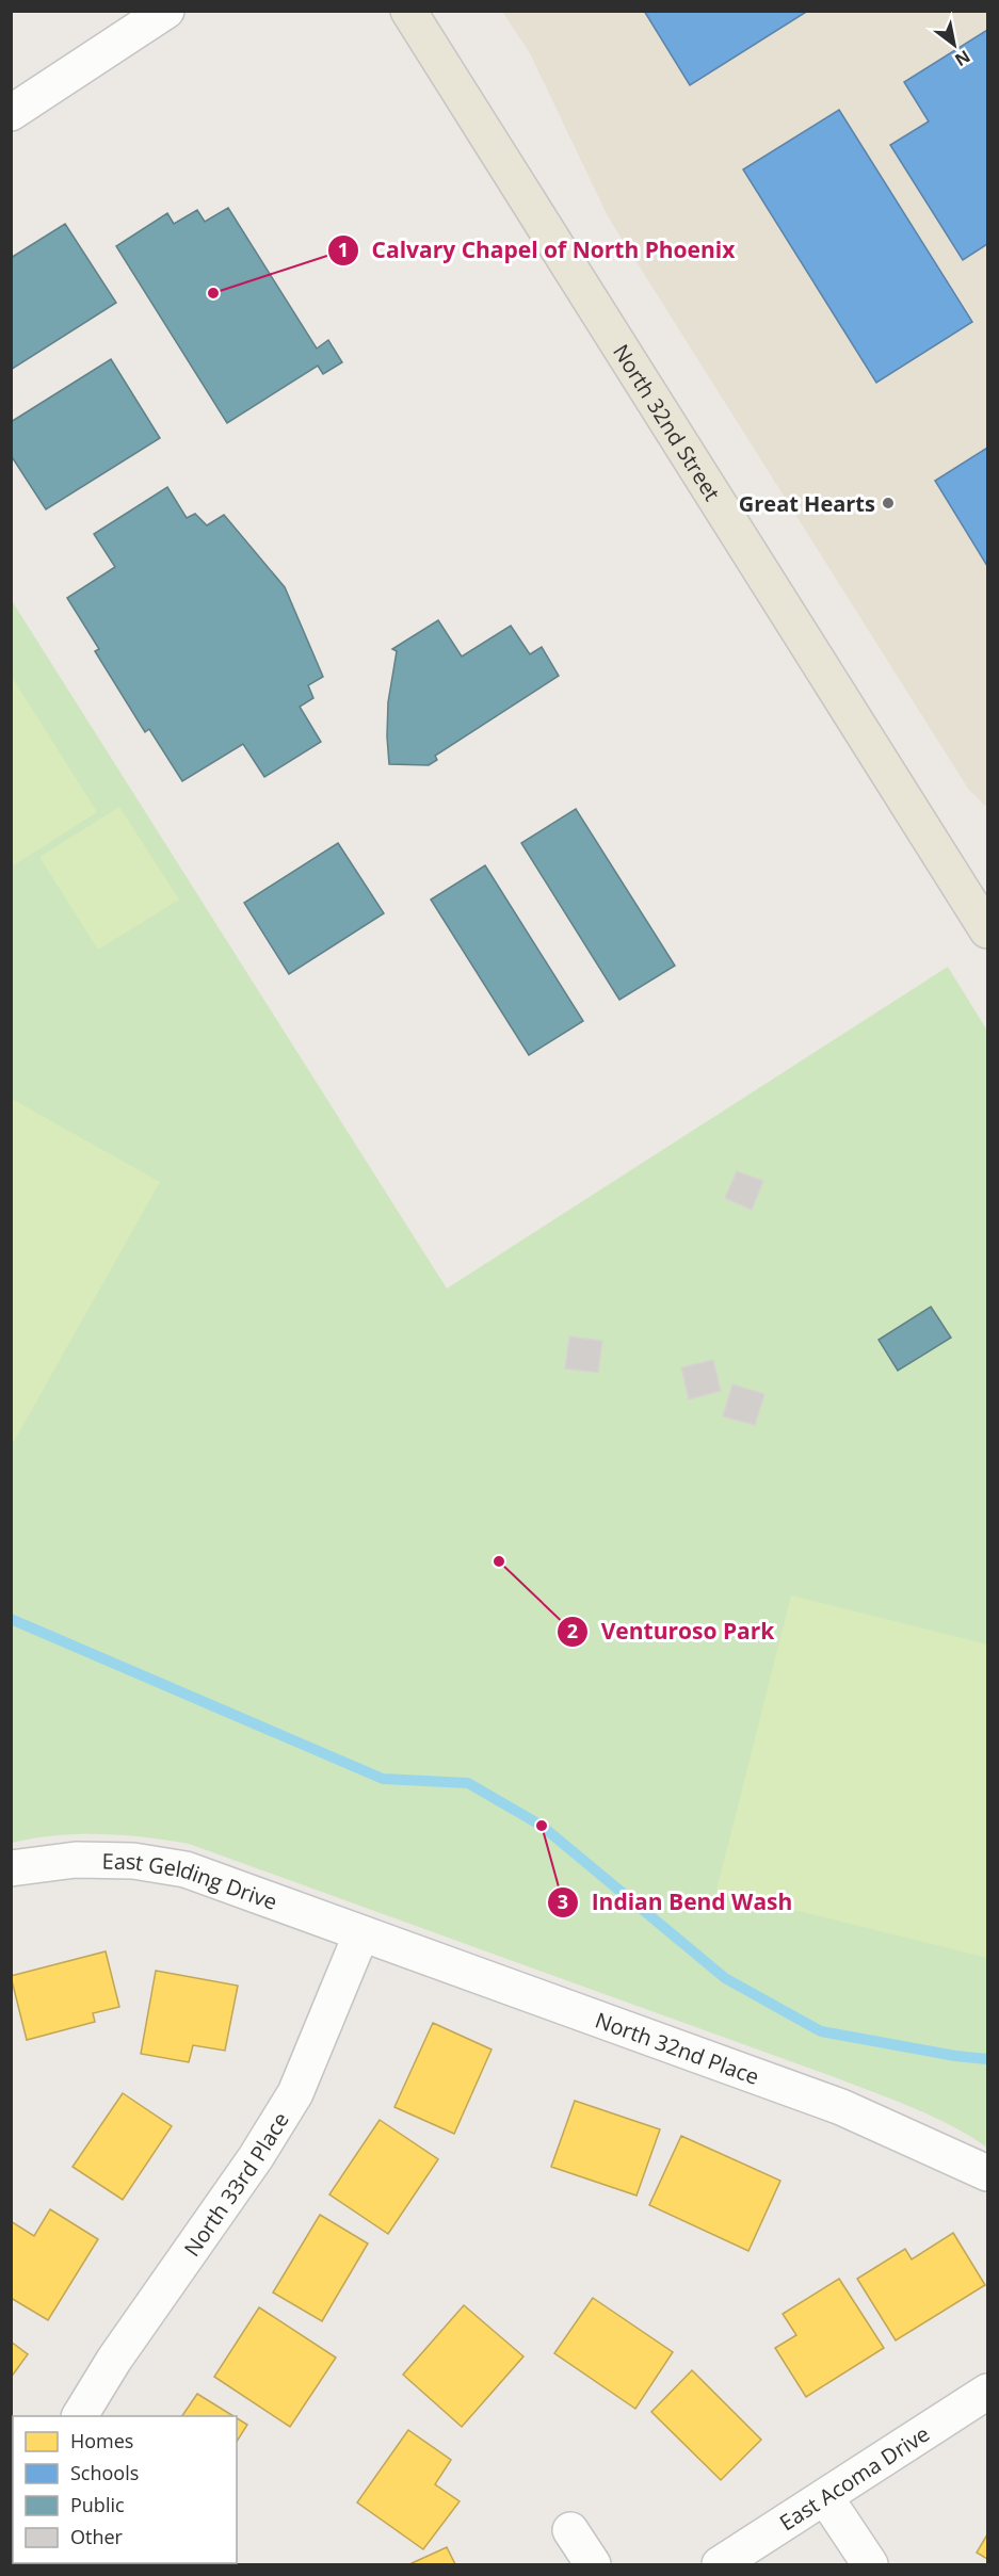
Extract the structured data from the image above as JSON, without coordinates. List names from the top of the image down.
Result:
{
  "streets": {
    "main road": ["North 32nd Street"],
    "street": [
      "East Gelding Drive",
      "North 32nd Place",
      "North 33rd Place",
      "East Acoma Drive"
    ]
  },
  "crossings": [
    ["East Gelding Drive", "North 32nd Place"],
    ["East Gelding Drive", "North 33rd Place"],
    ["North 32nd Place", "North 33rd Place"]
  ],
  "places": [
    "Calvary Chapel of North Phoenix",
    "Great Hearts",
    "Venturoso Park",
    "Indian Bend Wash"
  ],
  "legend": [
    "Homes",
    "Schools",
    "Public",
    "Other"
  ],
  "north": "bottom right"
}
